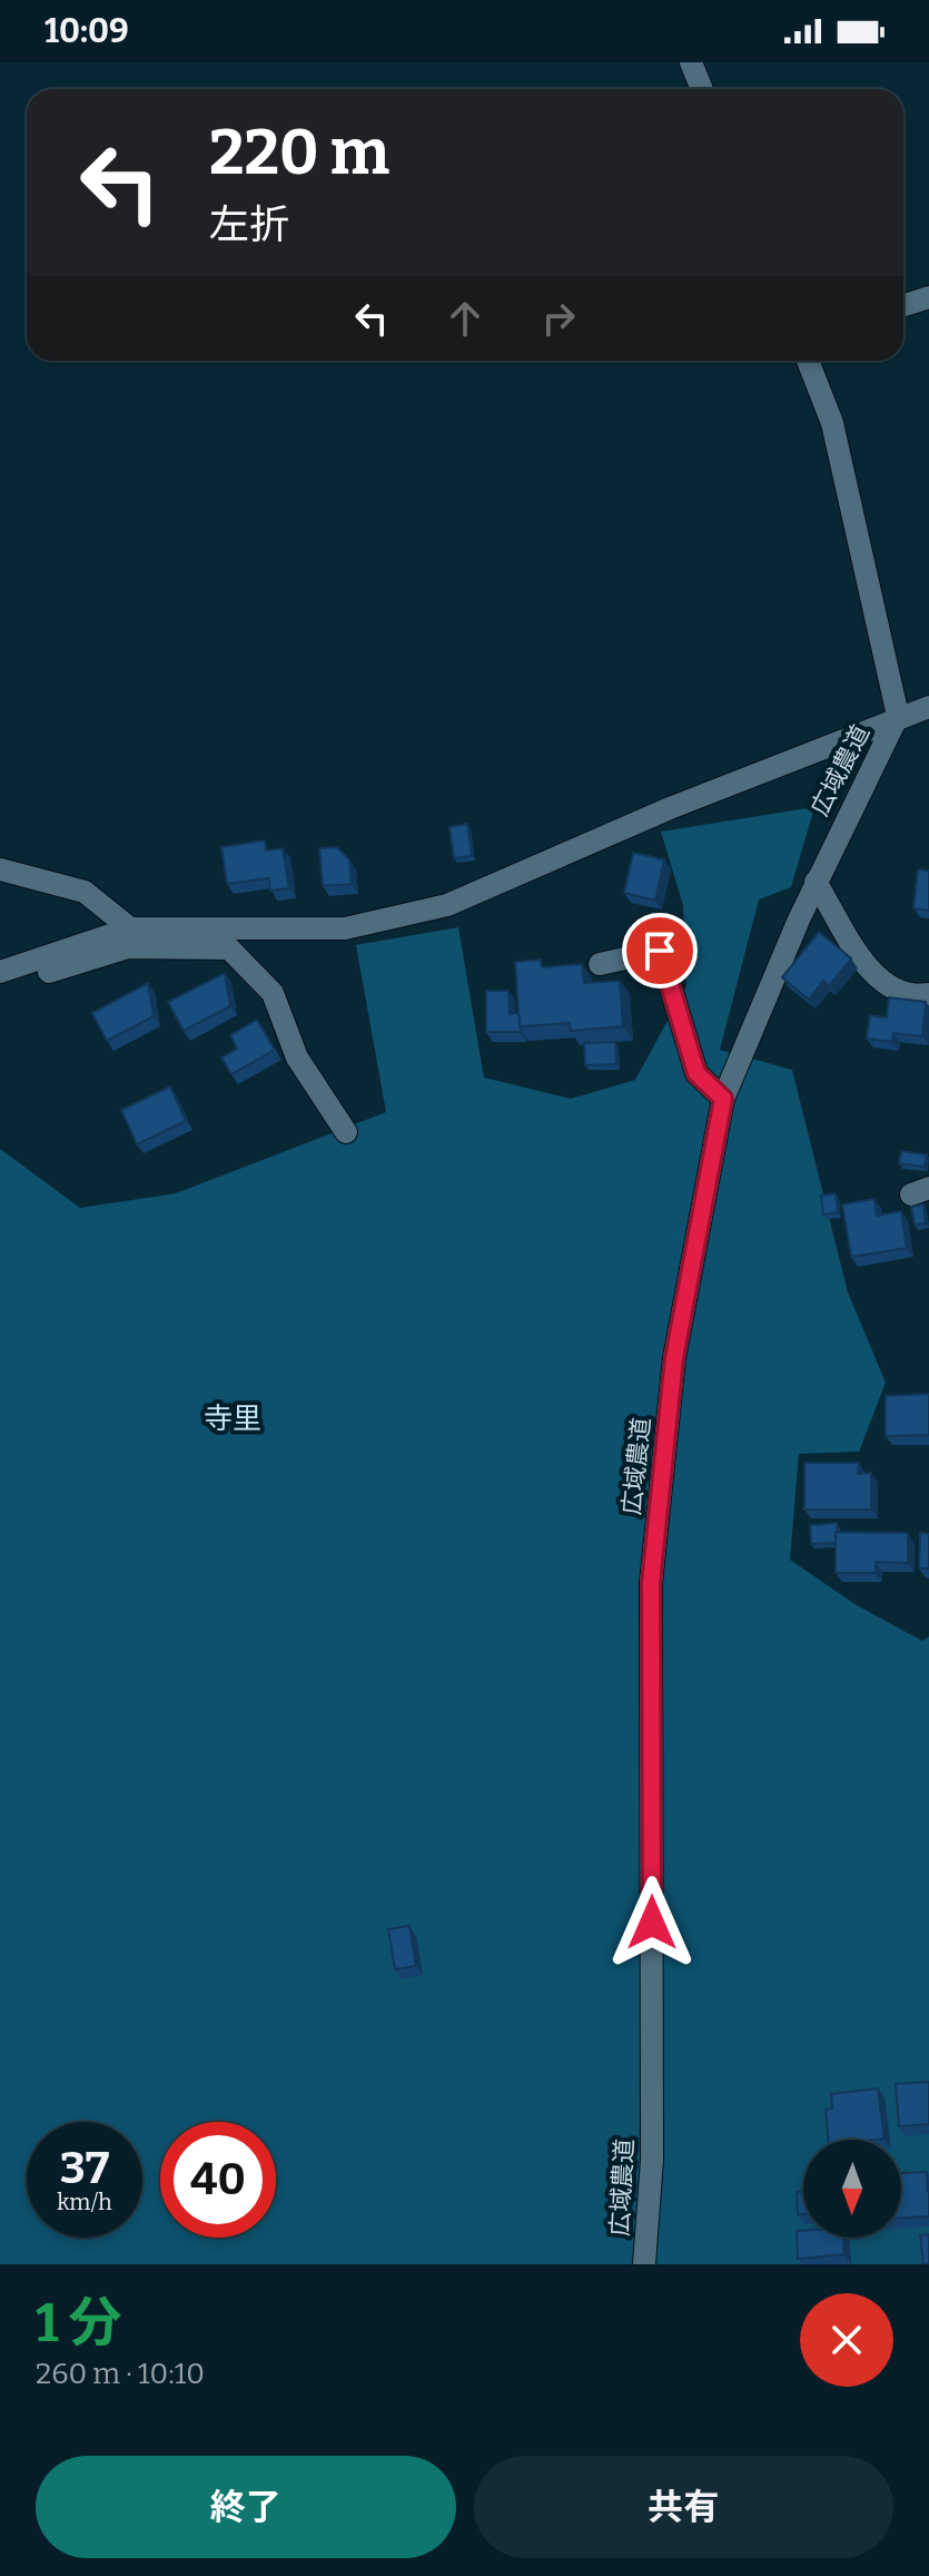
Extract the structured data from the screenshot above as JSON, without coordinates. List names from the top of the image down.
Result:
{
  "streets": {
    "street": ["広域農道"]
  },
  "districts": ["寺里"],
  "north": "bottom",
  "page": {
    "status": "10:09",
    "turn": ["220 m", "左折"],
    "speed": "37 km/h",
    "limit": "40",
    "heading": ["1 分", "260 m · 10:10"],
    "buttons": ["終了", "共有"]
  }
}
